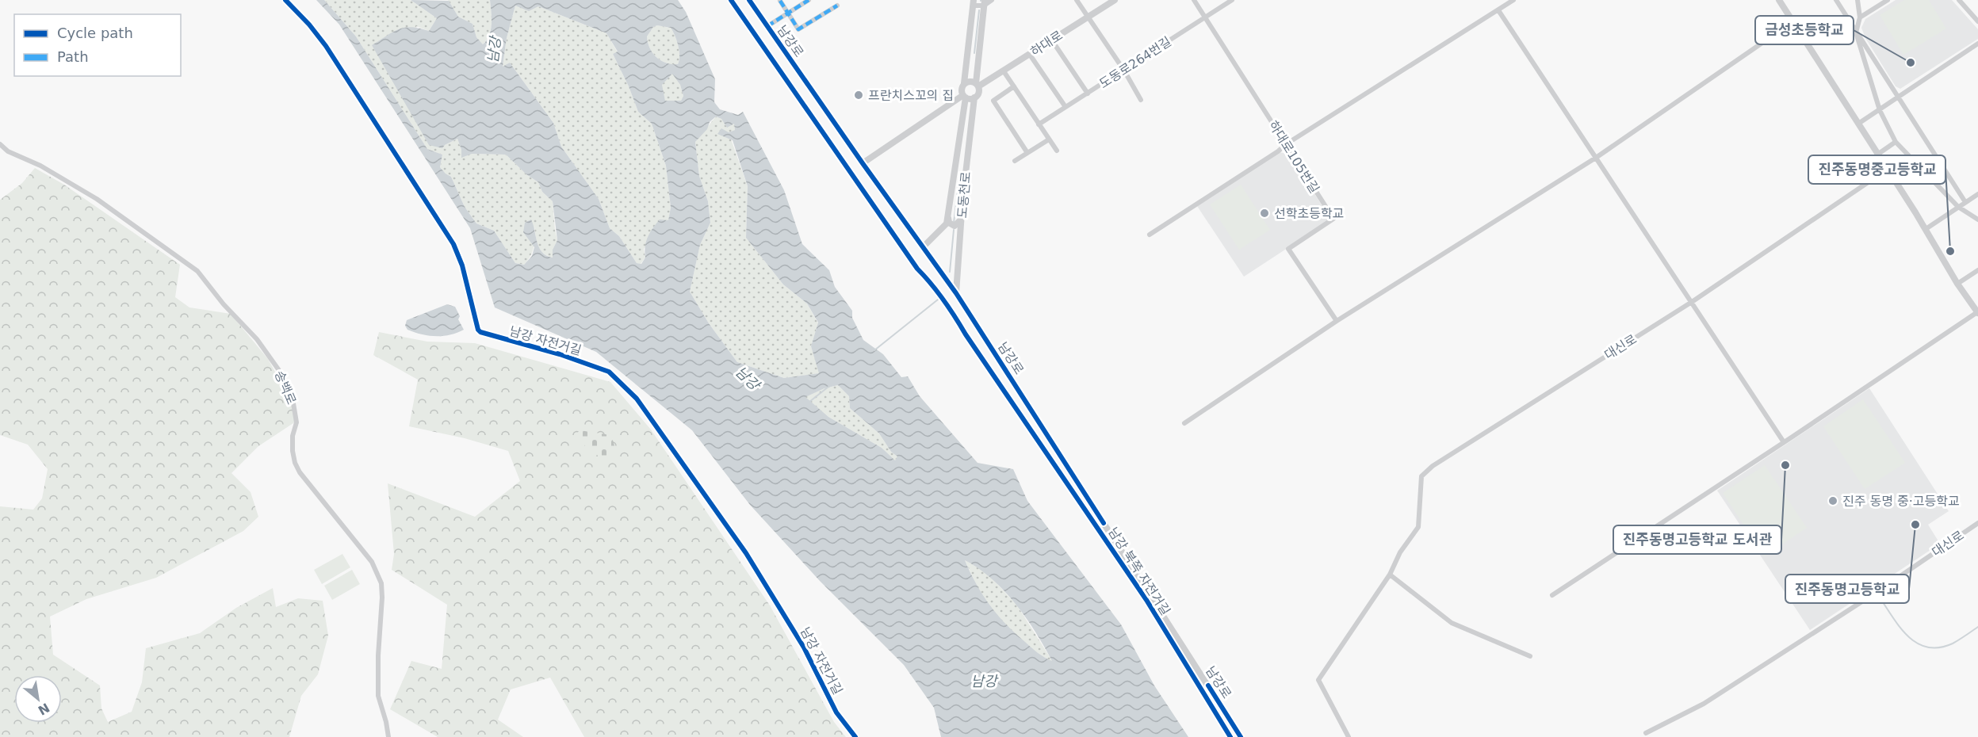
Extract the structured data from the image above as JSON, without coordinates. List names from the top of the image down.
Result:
{
  "streets": {
    "street": [
      "남강로",
      "하대로",
      "도동로264번길",
      "하대로105번길",
      "도동천로",
      "대신로",
      "송백로"
    ],
    "cycle path": ["남강 자전거길", "남강 북쪽 자전거길"]
  },
  "crossings": [
    ["남강로", "도동천로"],
    ["하대로", "도동천로"],
    ["도동로264번길", "하대로105번길"]
  ],
  "water": ["남강"],
  "places": [
    "금성초등학교",
    "프란치스꼬의 집",
    "선학초등학교",
    "진주동명중고등학교",
    "진주동명고등학교 도서관",
    "진주 동명 중·고등학교",
    "진주동명고등학교"
  ],
  "legend": ["Cycle path", "Path"],
  "north": "bottom right"
}
